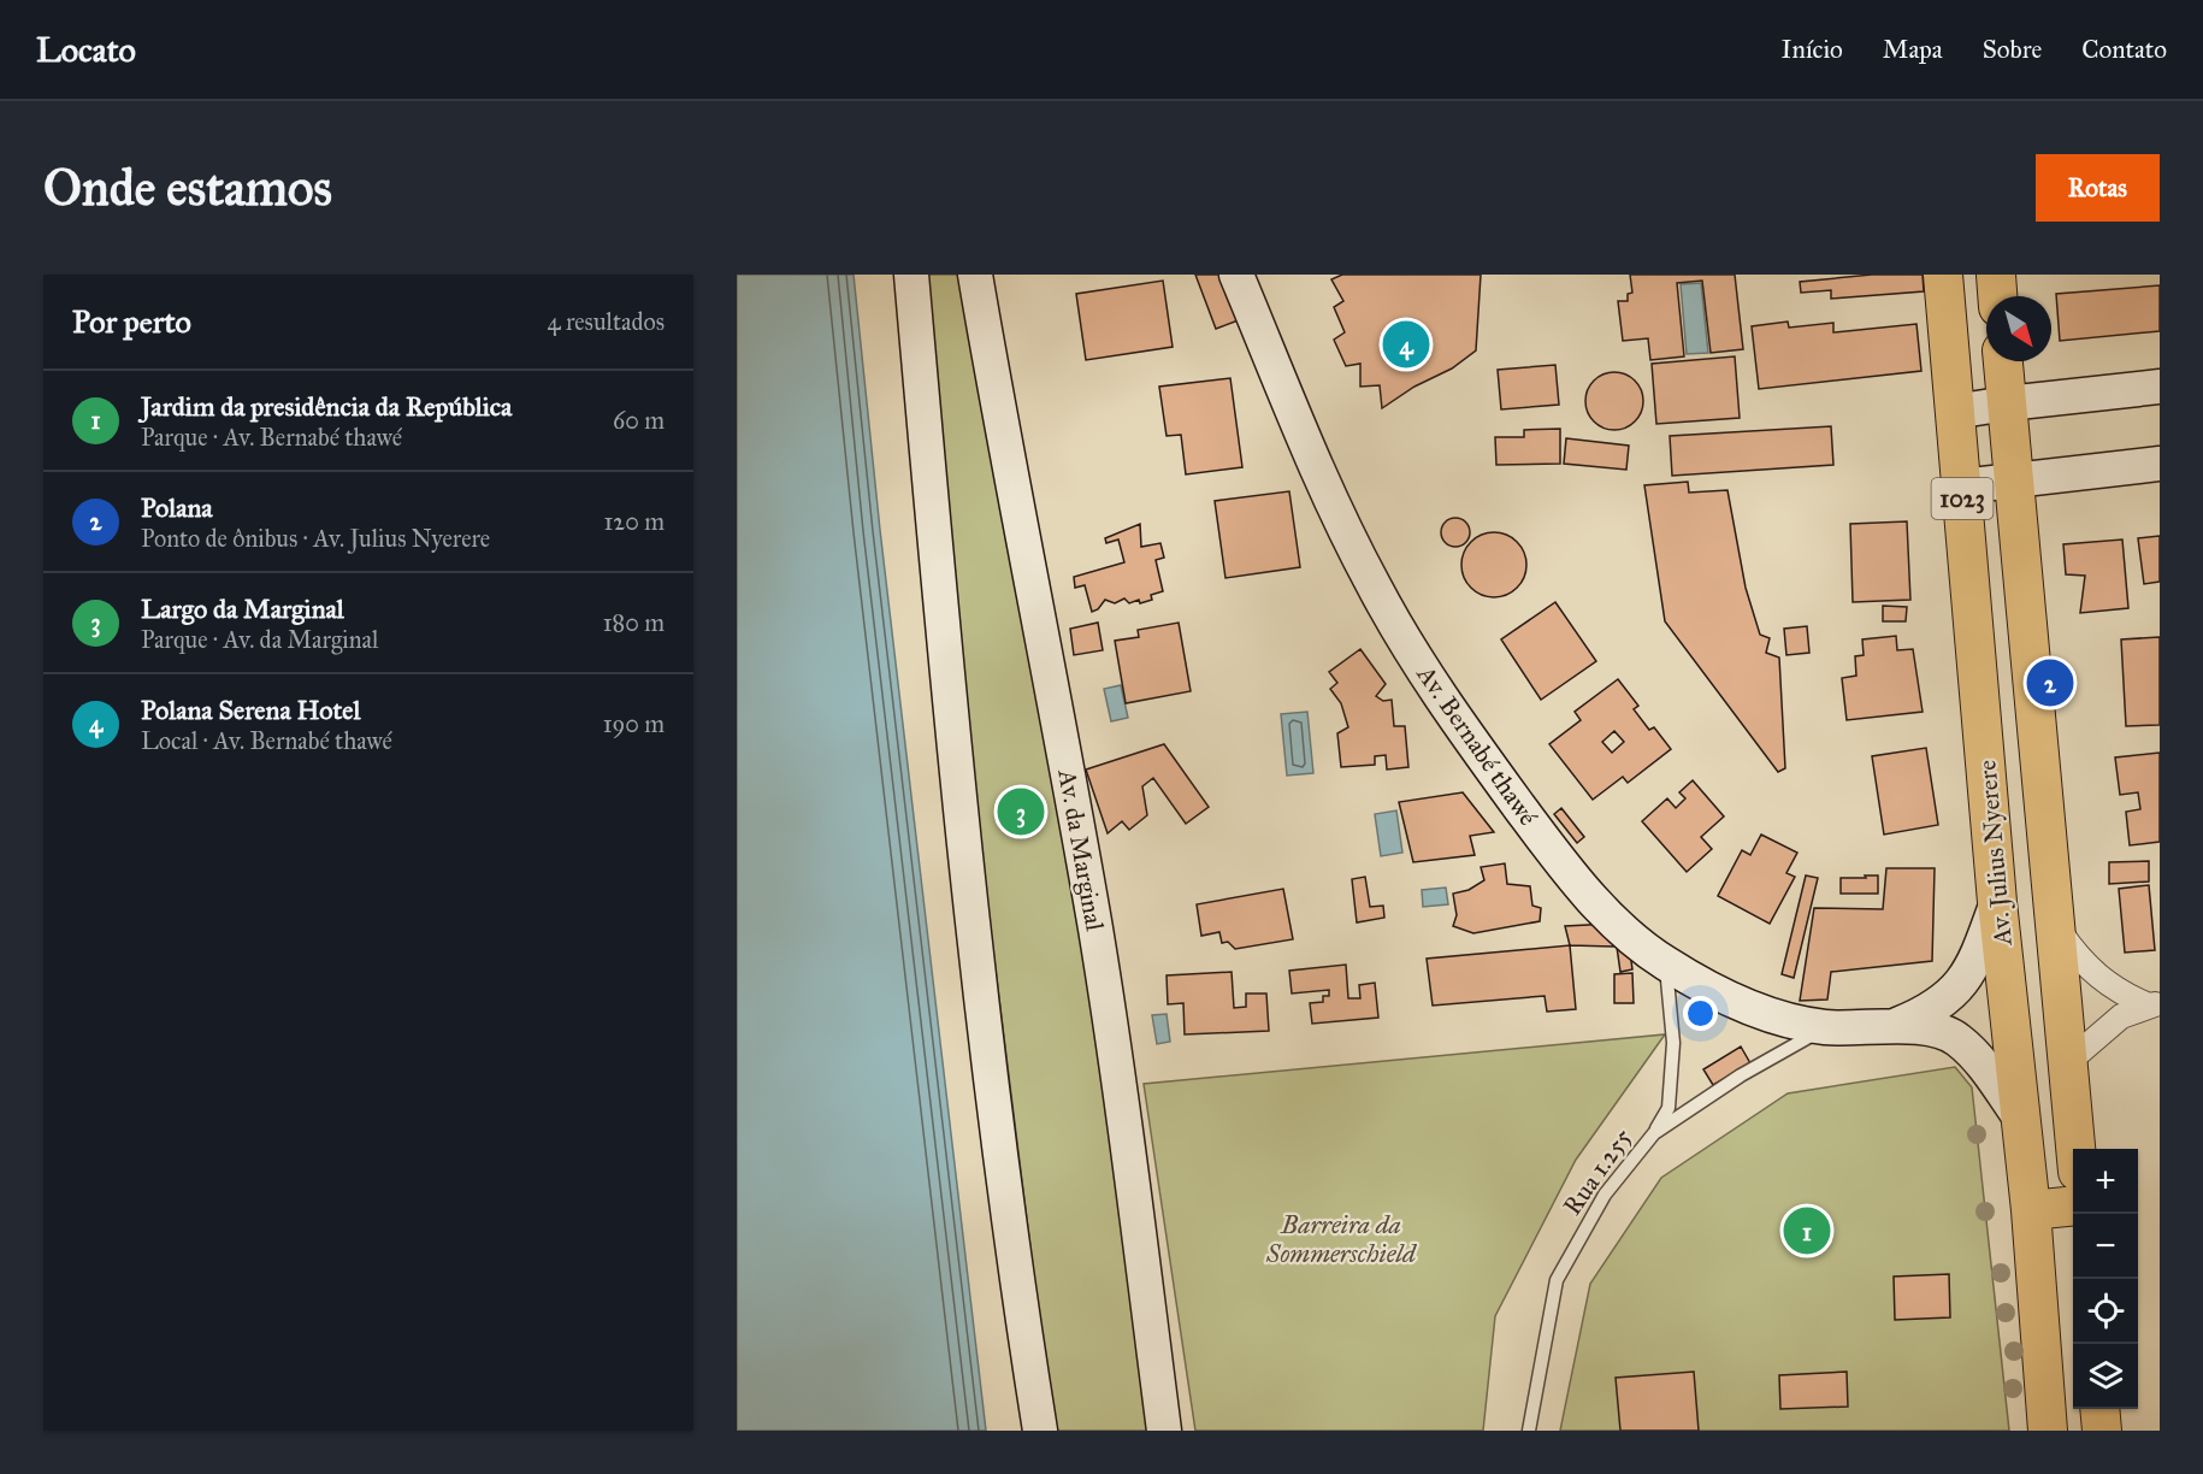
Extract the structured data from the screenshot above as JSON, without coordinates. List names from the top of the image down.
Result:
{
  "streets": {
    "main road": [
      "1023",
      "Av. Bernabé thawé",
      "Av. da Marginal",
      "Av. Julius Nyerere"
    ],
    "lane": ["Rua 1.255"]
  },
  "crossings": [
    ["Av. Bernabé thawé", "Av. Julius Nyerere"],
    ["Av. Bernabé thawé", "Rua 1.255"]
  ],
  "parks": ["Barreira da Sommerschield"],
  "north": "bottom right",
  "page": {
    "header": "Locato",
    "nav": [
      "Início",
      "Mapa",
      "Sobre",
      "Contato"
    ],
    "buttons": "Rotas",
    "title": "Onde estamos",
    "heading": ["Por perto", "4 resultados"],
    "pins": [
      "4",
      "2",
      "3",
      "1"
    ],
    "list": [
      {
        "mark": "1",
        "name": "Jardim da presidência da República",
        "note": "Parque · Av. Bernabé thawé",
        "value": "60 m"
      },
      {
        "mark": "2",
        "name": "Polana",
        "note": "Ponto de ônibus · Av. Julius Nyerere",
        "value": "120 m"
      },
      {
        "mark": "3",
        "name": "Largo da Marginal",
        "note": "Parque · Av. da Marginal",
        "value": "180 m"
      },
      {
        "mark": "4",
        "name": "Polana Serena Hotel",
        "note": "Local · Av. Bernabé thawé",
        "value": "190 m"
      }
    ],
    "map_buttons": ["+", "−"]
  }
}
